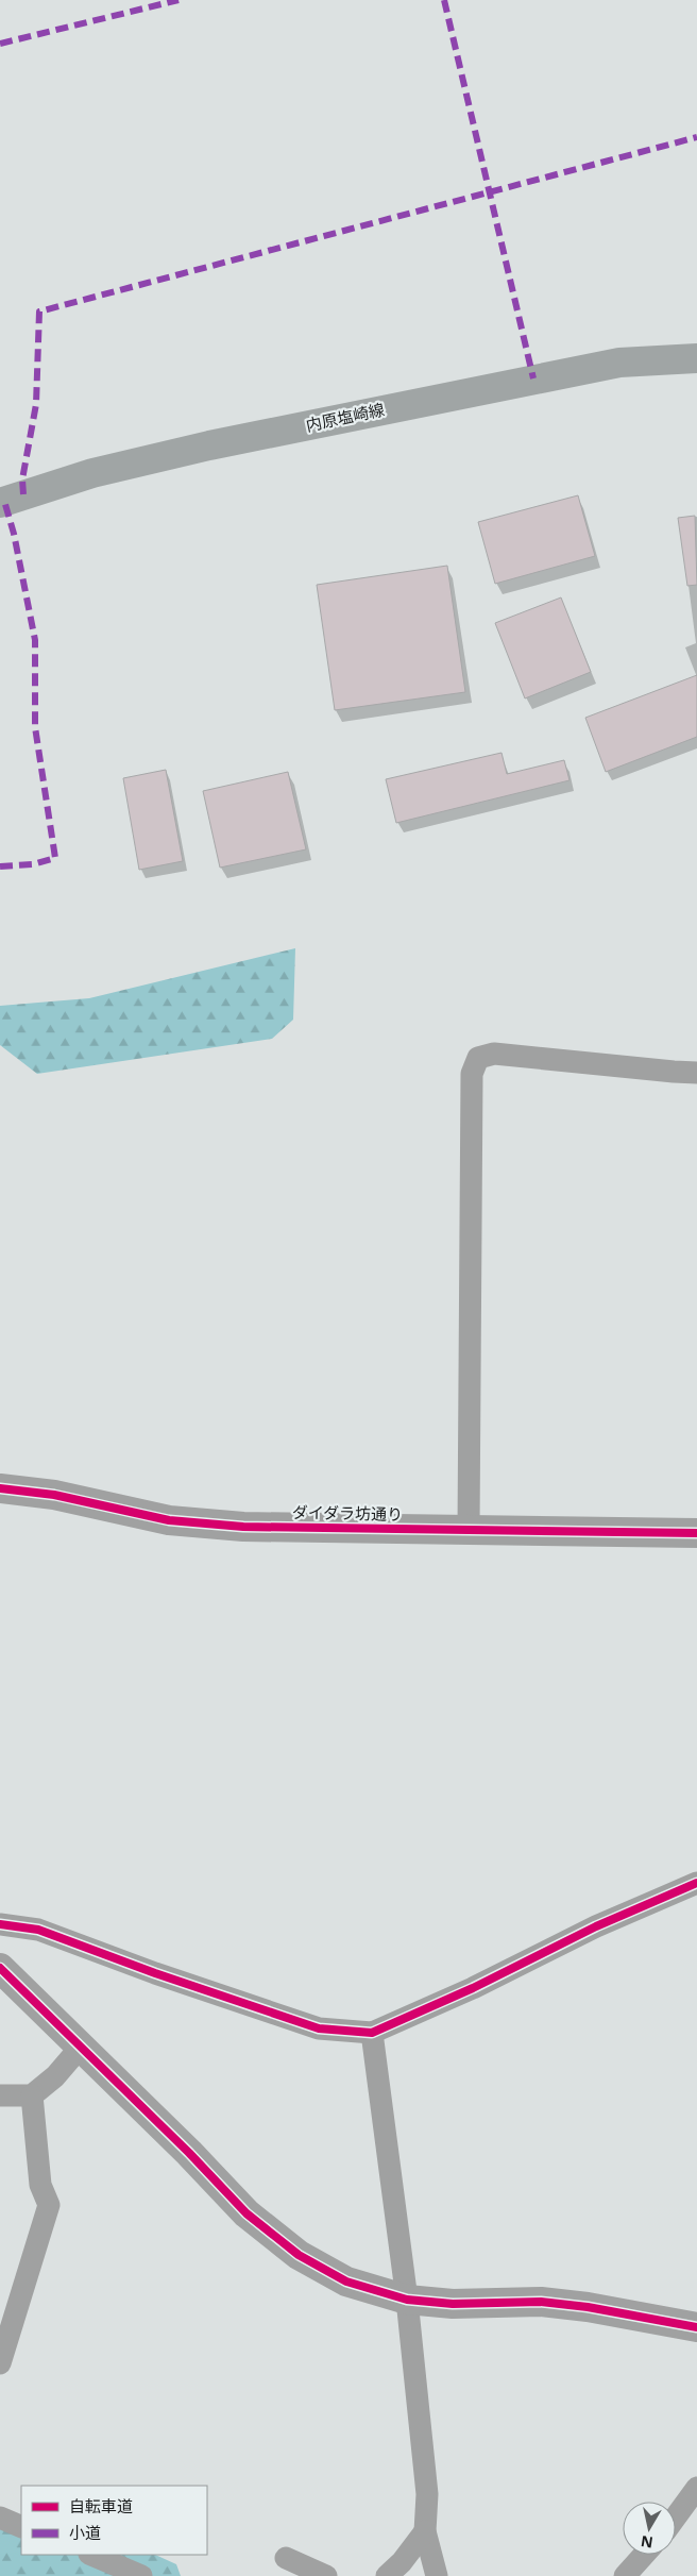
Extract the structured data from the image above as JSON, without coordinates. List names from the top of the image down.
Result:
{
  "streets": {
    "main road": ["内原塩崎線"],
    "street": ["ダイダラ坊通り"]
  },
  "legend": ["自転車道", "小道"],
  "north": "bottom"
}
